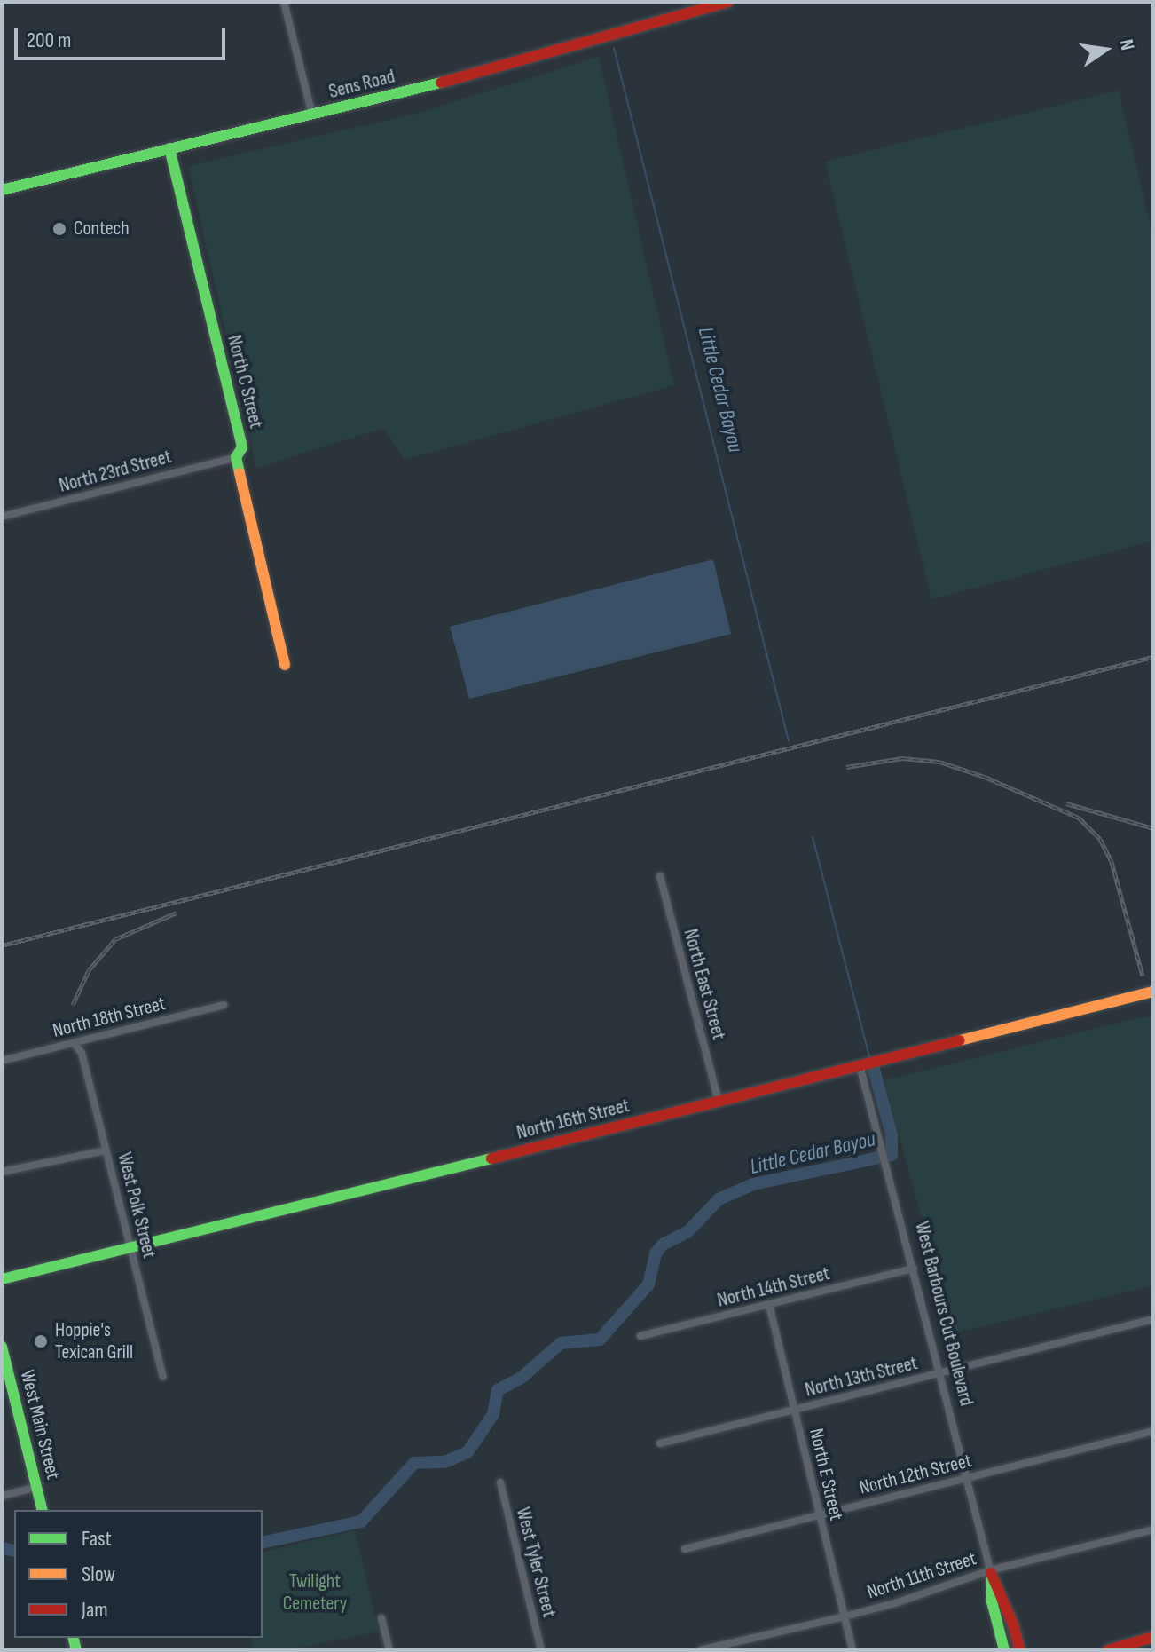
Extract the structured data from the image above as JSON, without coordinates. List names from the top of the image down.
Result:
{
  "streets": {
    "street": [
      "Sens Road",
      "North C Street",
      "North 23rd Street",
      "North East Street",
      "North 18th Street",
      "North 16th Street",
      "West Polk Street",
      "North 14th Street",
      "West Barbours Cut Boulevard",
      "North 13th Street",
      "West Main Street",
      "North E Street",
      "North 12th Street",
      "West Tyler Street",
      "North 11th Street"
    ]
  },
  "crossings": [
    ["Sens Road", "North C Street"],
    ["North C Street", "North 23rd Street"],
    ["North East Street", "North 16th Street"],
    ["North 18th Street", "West Polk Street"],
    ["North 16th Street", "West Polk Street"],
    ["North 16th Street", "West Barbours Cut Boulevard"],
    ["North 14th Street", "West Barbours Cut Boulevard"],
    ["North 14th Street", "North E Street"],
    ["West Barbours Cut Boulevard", "North 13th Street"],
    ["West Barbours Cut Boulevard", "North 12th Street"],
    ["West Barbours Cut Boulevard", "North 11th Street"],
    ["North 13th Street", "North E Street"],
    ["North E Street", "North 12th Street"],
    ["North E Street", "North 11th Street"]
  ],
  "water": ["Little Cedar Bayou"],
  "parks": ["Twilight Cemetery"],
  "places": ["Contech", "Hoppie's Texican Grill"],
  "legend": ["Fast", "Slow", "Jam"],
  "scale_bar": "200 m",
  "north": "right"
}
